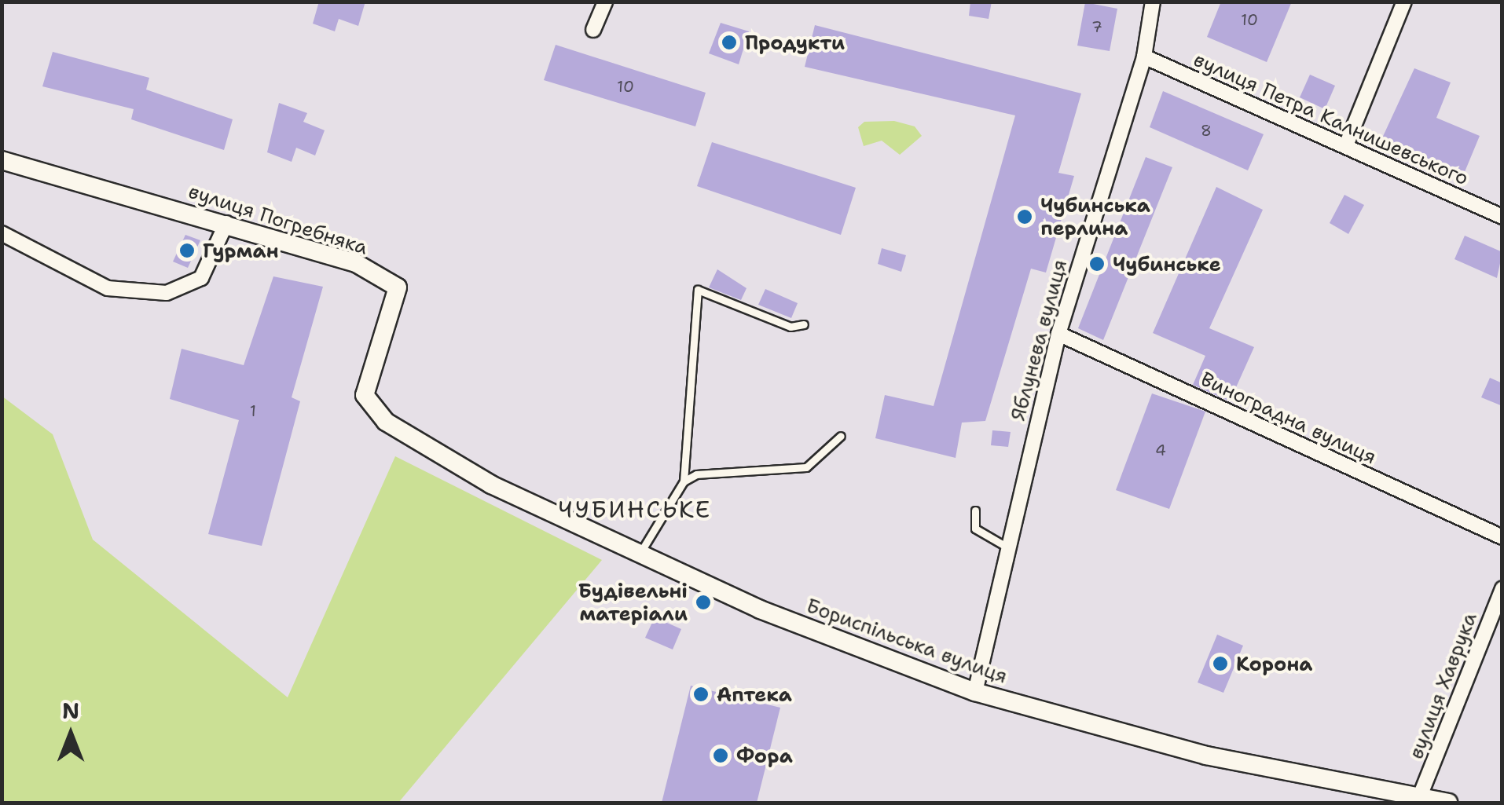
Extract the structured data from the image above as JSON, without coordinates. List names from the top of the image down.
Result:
{
  "streets": {
    "street": [
      "вулиця Петра Калнишевського",
      "вулиця Погребняка",
      "Яблунева вулиця",
      "Виноградна вулиця",
      "Бориспільська вулиця",
      "вулиця Хаврука"
    ]
  },
  "crossings": [
    ["вулиця Петра Калнишевського", "Яблунева вулиця"],
    ["вулиця Погребняка", "Бориспільська вулиця"],
    ["Яблунева вулиця", "Виноградна вулиця"],
    ["Яблунева вулиця", "Бориспільська вулиця"],
    ["Бориспільська вулиця", "вулиця Хаврука"]
  ],
  "districts": ["ЧУБИНСЬКЕ"],
  "places": [
    "Продукти",
    "Чубинська перлина",
    "Гурман",
    "Чубинське",
    "Будівельні матеріали",
    "Корона",
    "Аптека",
    "Фора"
  ],
  "house_numbers": [
    "10",
    "7",
    "10",
    "8",
    "1",
    "4"
  ],
  "north": "top"
}
